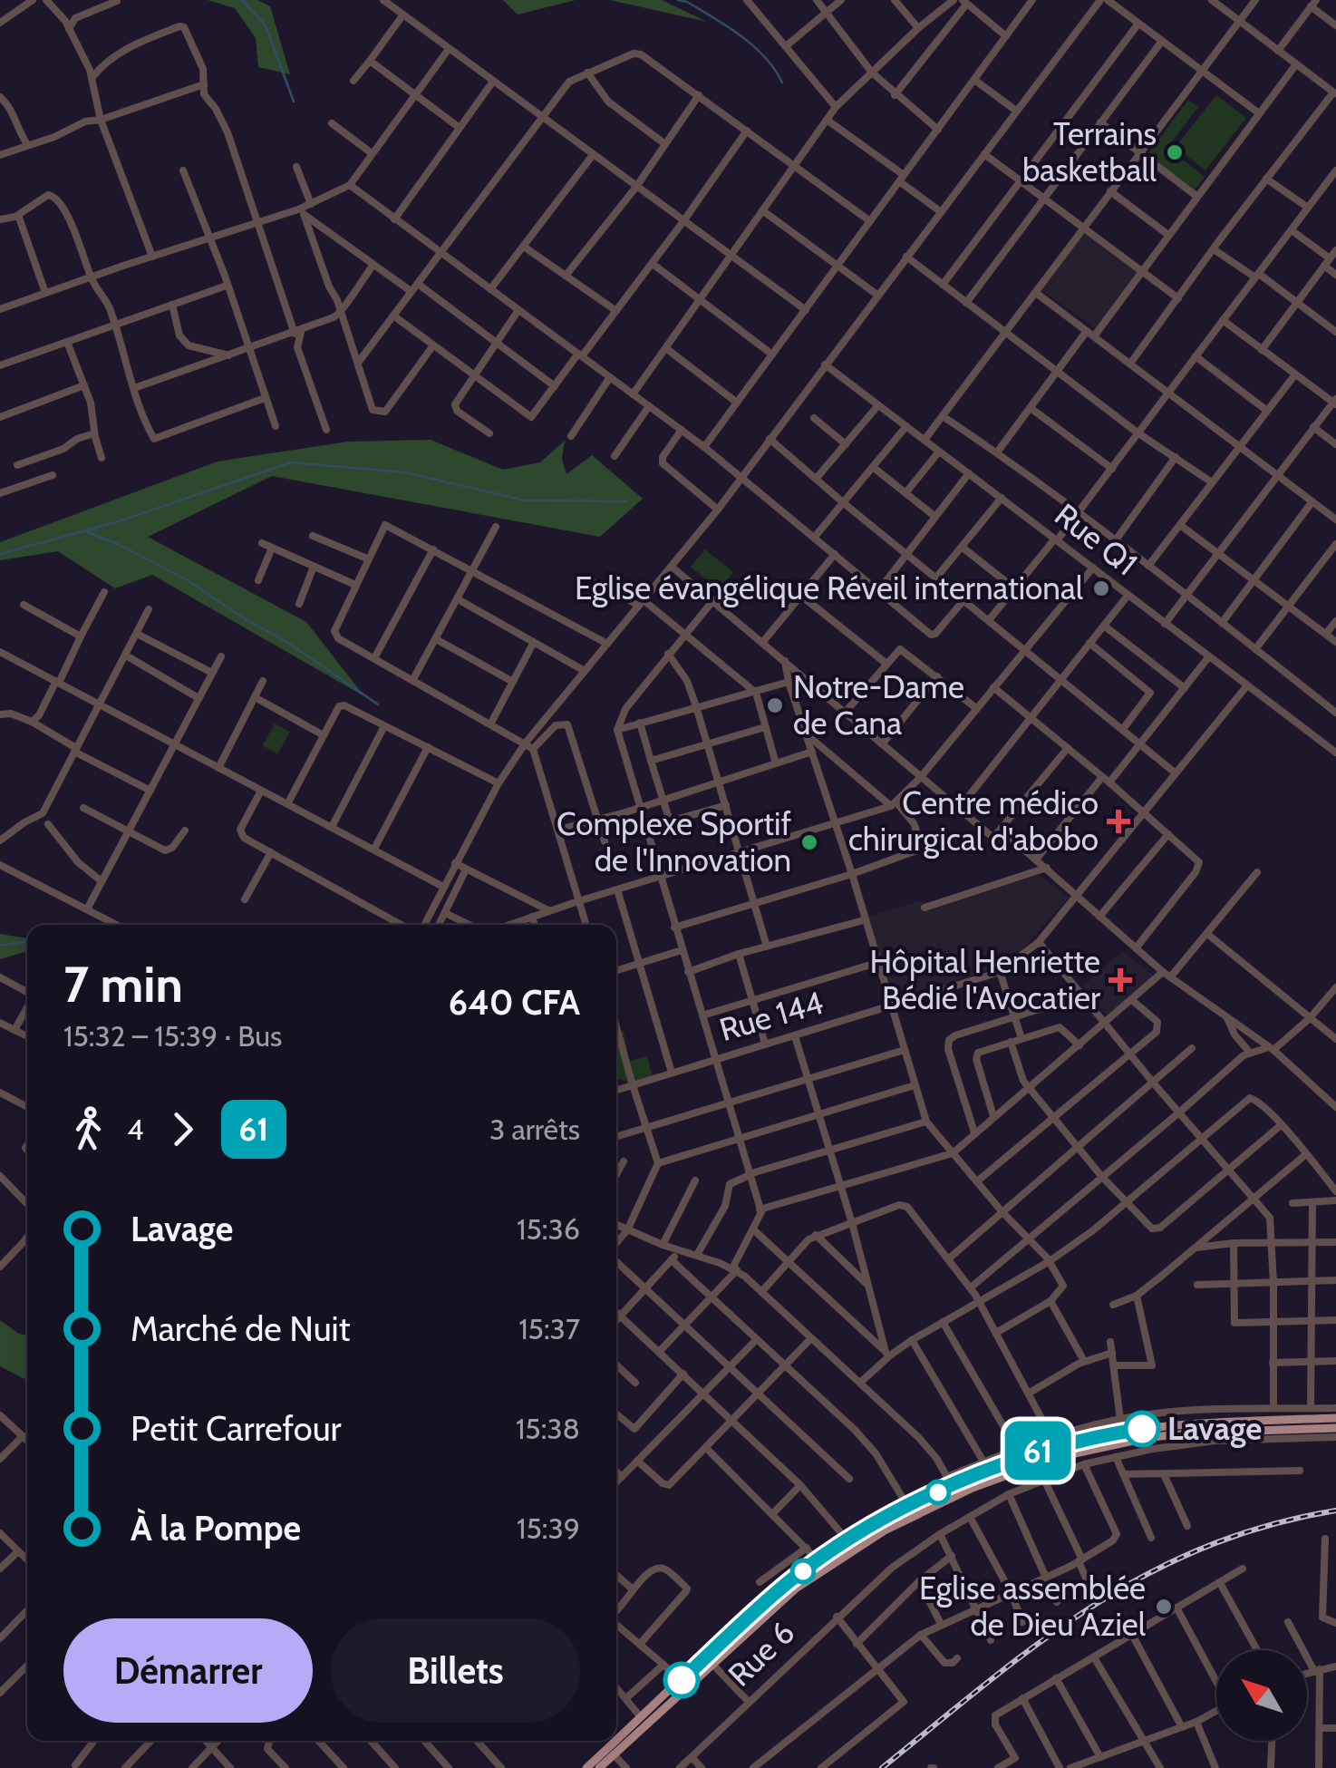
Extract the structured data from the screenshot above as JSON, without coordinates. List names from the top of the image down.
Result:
{
  "streets": {
    "street": ["Rue Q1", "Rue 144", "Rue 6"]
  },
  "crossings": [
    ["Rue Q1", "Rue 144"]
  ],
  "places": {
    "other": [
      "Terrains basketball",
      "Eglise évangélique Réveil international",
      "Notre-Dame de Cana",
      "Complexe Sportif de l'Innovation",
      "Lavage",
      "Eglise assemblée de Dieu Aziel"
    ],
    "health": ["Centre médico chirurgical d'abobo", "Hôpital Henriette Bédié l'Avocatier"]
  },
  "lines": ["bus line 61"],
  "north": "top left",
  "page": {
    "on_map": "61",
    "heading": ["7 min", "15:32 – 15:39 · Bus", "640 CFA"],
    "legs": ["4", "61", "3 arrêts"],
    "list": [
      {
        "name": "Lavage",
        "value": "15:36"
      },
      {
        "name": "Marché de Nuit",
        "value": "15:37"
      },
      {
        "name": "Petit Carrefour",
        "value": "15:38"
      },
      {
        "name": "À la Pompe",
        "value": "15:39"
      }
    ],
    "buttons": ["Démarrer", "Billets"]
  }
}
